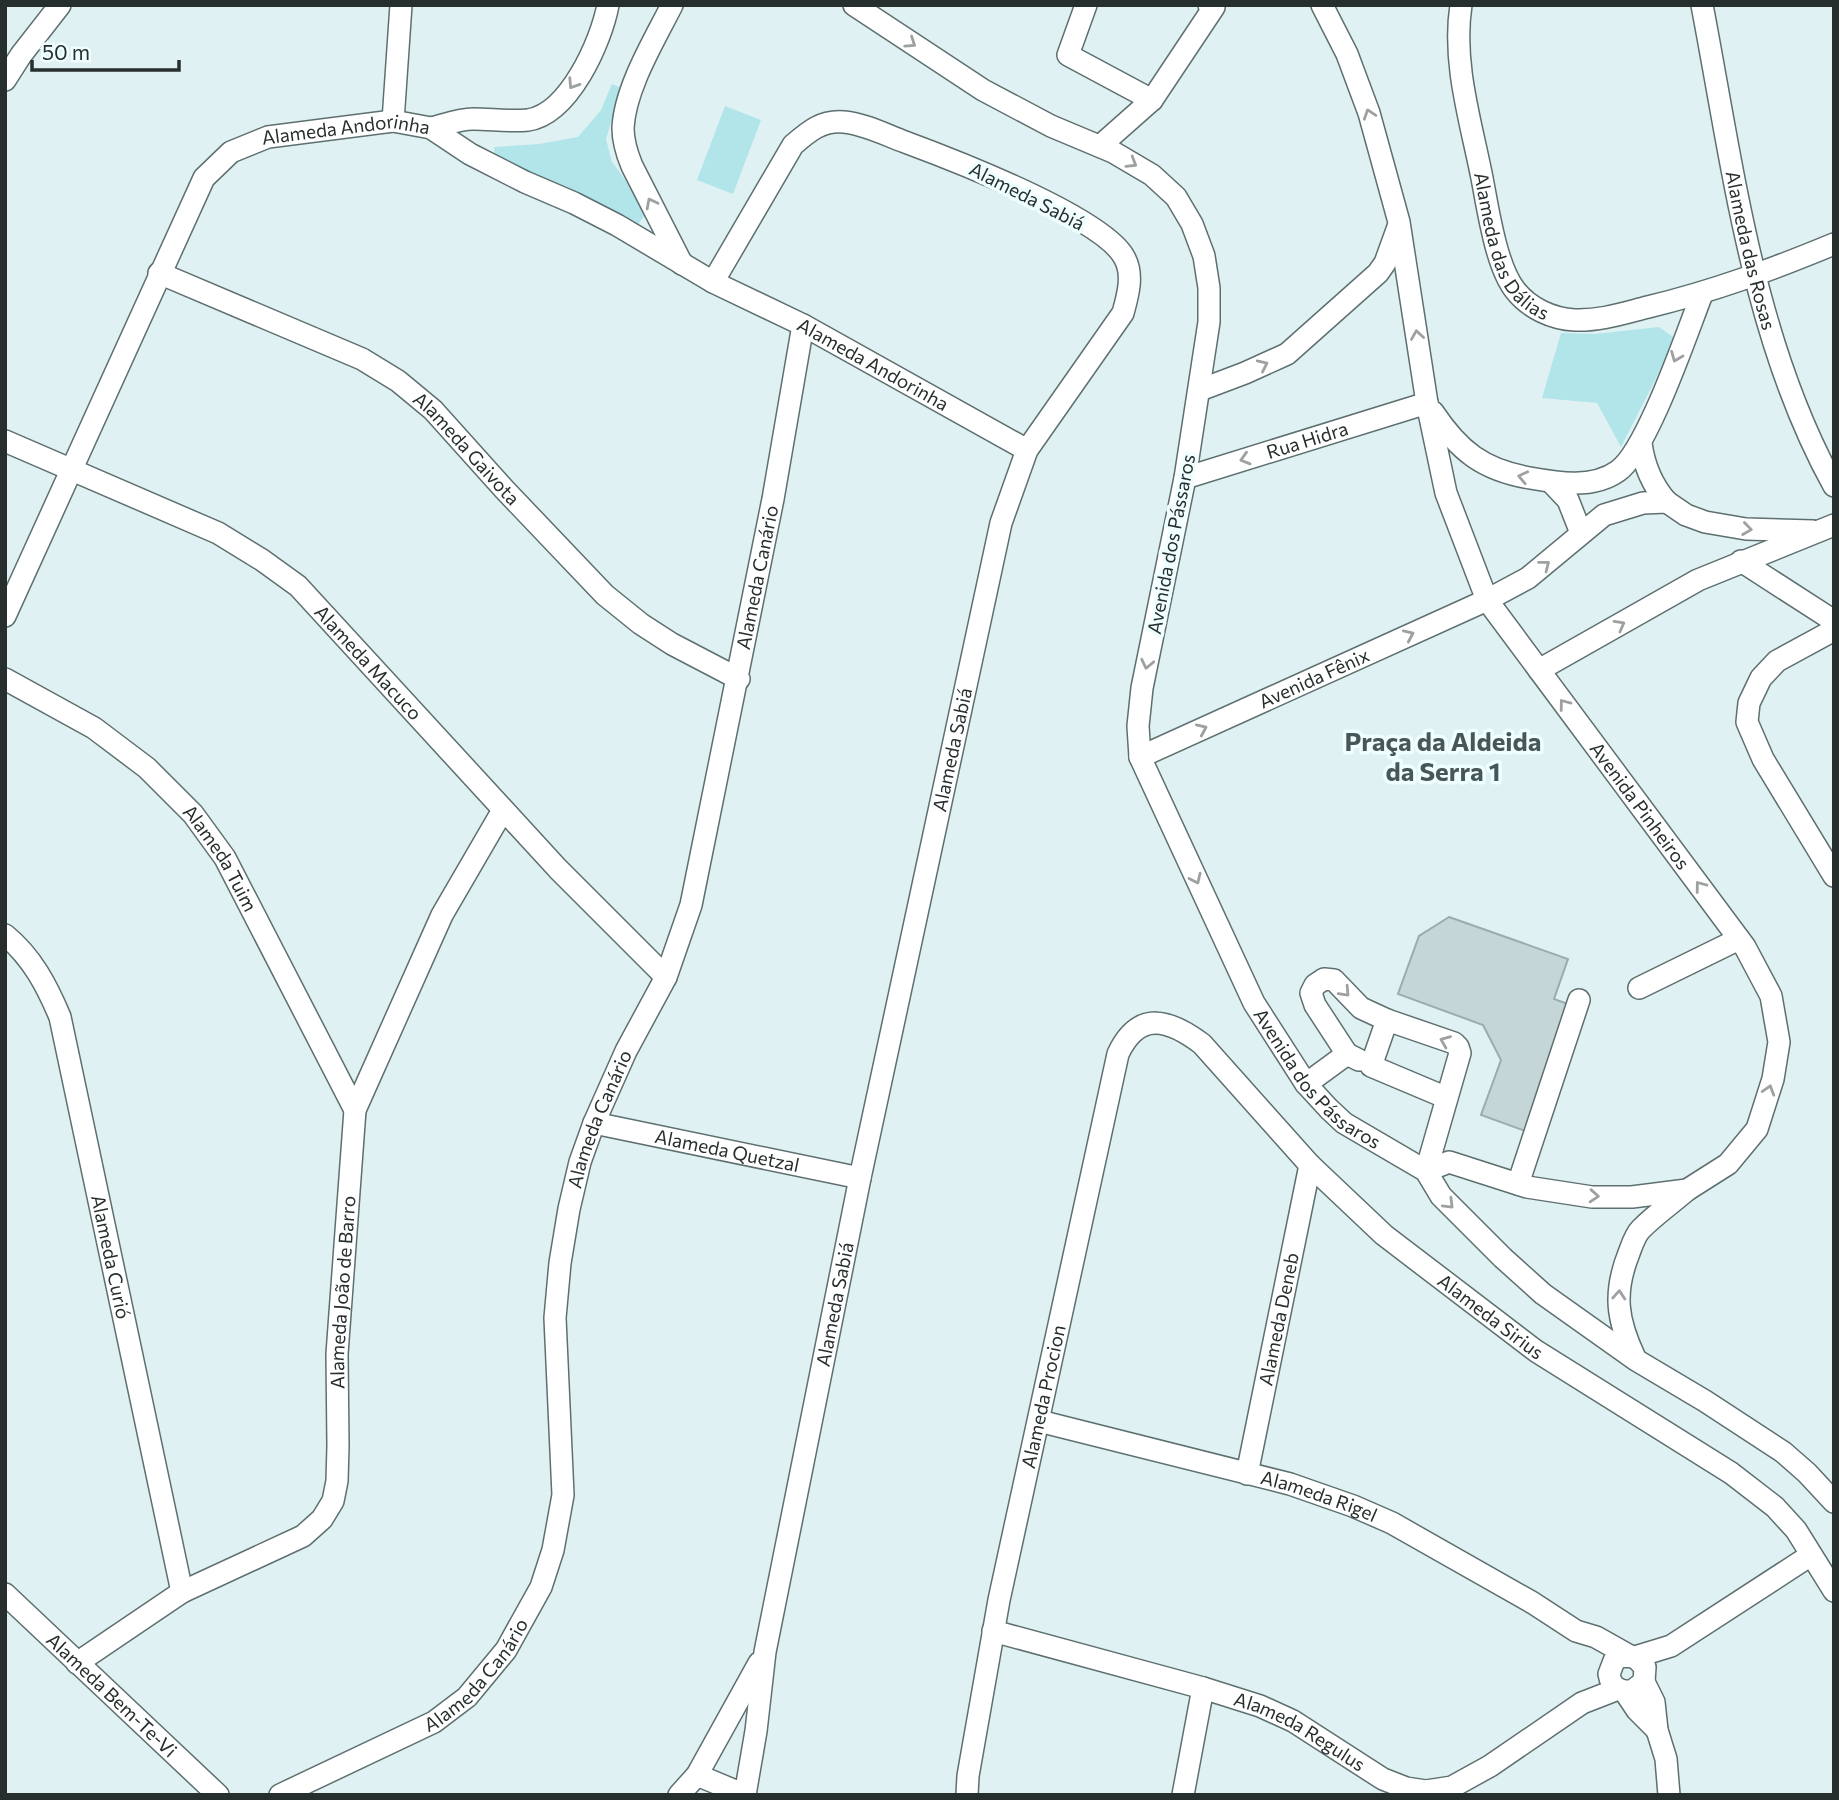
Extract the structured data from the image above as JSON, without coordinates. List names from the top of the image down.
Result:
{
  "streets": {
    "street": [
      "Alameda Andorinha",
      "Alameda Sabiá",
      "Alameda das Dálias",
      "Alameda das Rosas",
      "Rua Hidra",
      "Alameda Gaivota",
      "Avenida dos Pássaros",
      "Alameda Canário",
      "Alameda Macuco",
      "Avenida Fênix",
      "Avenida Pinheiros",
      "Alameda Tuim",
      "Alameda Quetzal",
      "Alameda Curió",
      "Alameda João de Barro",
      "Alameda Sirius",
      "Alameda Deneb",
      "Alameda Procion",
      "Alameda Rigel",
      "Alameda Bem-Te-Vi",
      "Alameda Regulus"
    ]
  },
  "crossings": [
    ["Alameda Andorinha", "Alameda Sabiá"],
    ["Alameda Andorinha", "Alameda Gaivota"],
    ["Alameda Andorinha", "Alameda Canário"],
    ["Alameda Andorinha", "Alameda Macuco"],
    ["Alameda Sabiá", "Alameda Quetzal"],
    ["Alameda das Dálias", "Alameda das Rosas"],
    ["Rua Hidra", "Avenida dos Pássaros"],
    ["Rua Hidra", "Avenida Pinheiros"],
    ["Alameda Gaivota", "Alameda Canário"],
    ["Avenida dos Pássaros", "Avenida Fênix"],
    ["Avenida dos Pássaros", "Avenida Pinheiros"],
    ["Alameda Canário", "Alameda Macuco"],
    ["Alameda Canário", "Alameda Quetzal"],
    ["Alameda Macuco", "Alameda João de Barro"],
    ["Avenida Fênix", "Avenida Pinheiros"],
    ["Alameda Tuim", "Alameda João de Barro"],
    ["Alameda Curió", "Alameda João de Barro"],
    ["Alameda João de Barro", "Alameda Bem-Te-Vi"],
    ["Alameda Sirius", "Alameda Deneb"],
    ["Alameda Sirius", "Alameda Procion"],
    ["Alameda Sirius", "Alameda Regulus"],
    ["Alameda Deneb", "Alameda Rigel"],
    ["Alameda Procion", "Alameda Rigel"],
    ["Alameda Procion", "Alameda Regulus"],
    ["Alameda Rigel", "Alameda Regulus"]
  ],
  "one_way": ["Rua Hidra", "Avenida dos Pássaros", "Avenida Fênix"],
  "districts": ["Praça da Aldeida da Serra 1"],
  "scale_bar": "50 m"
}
